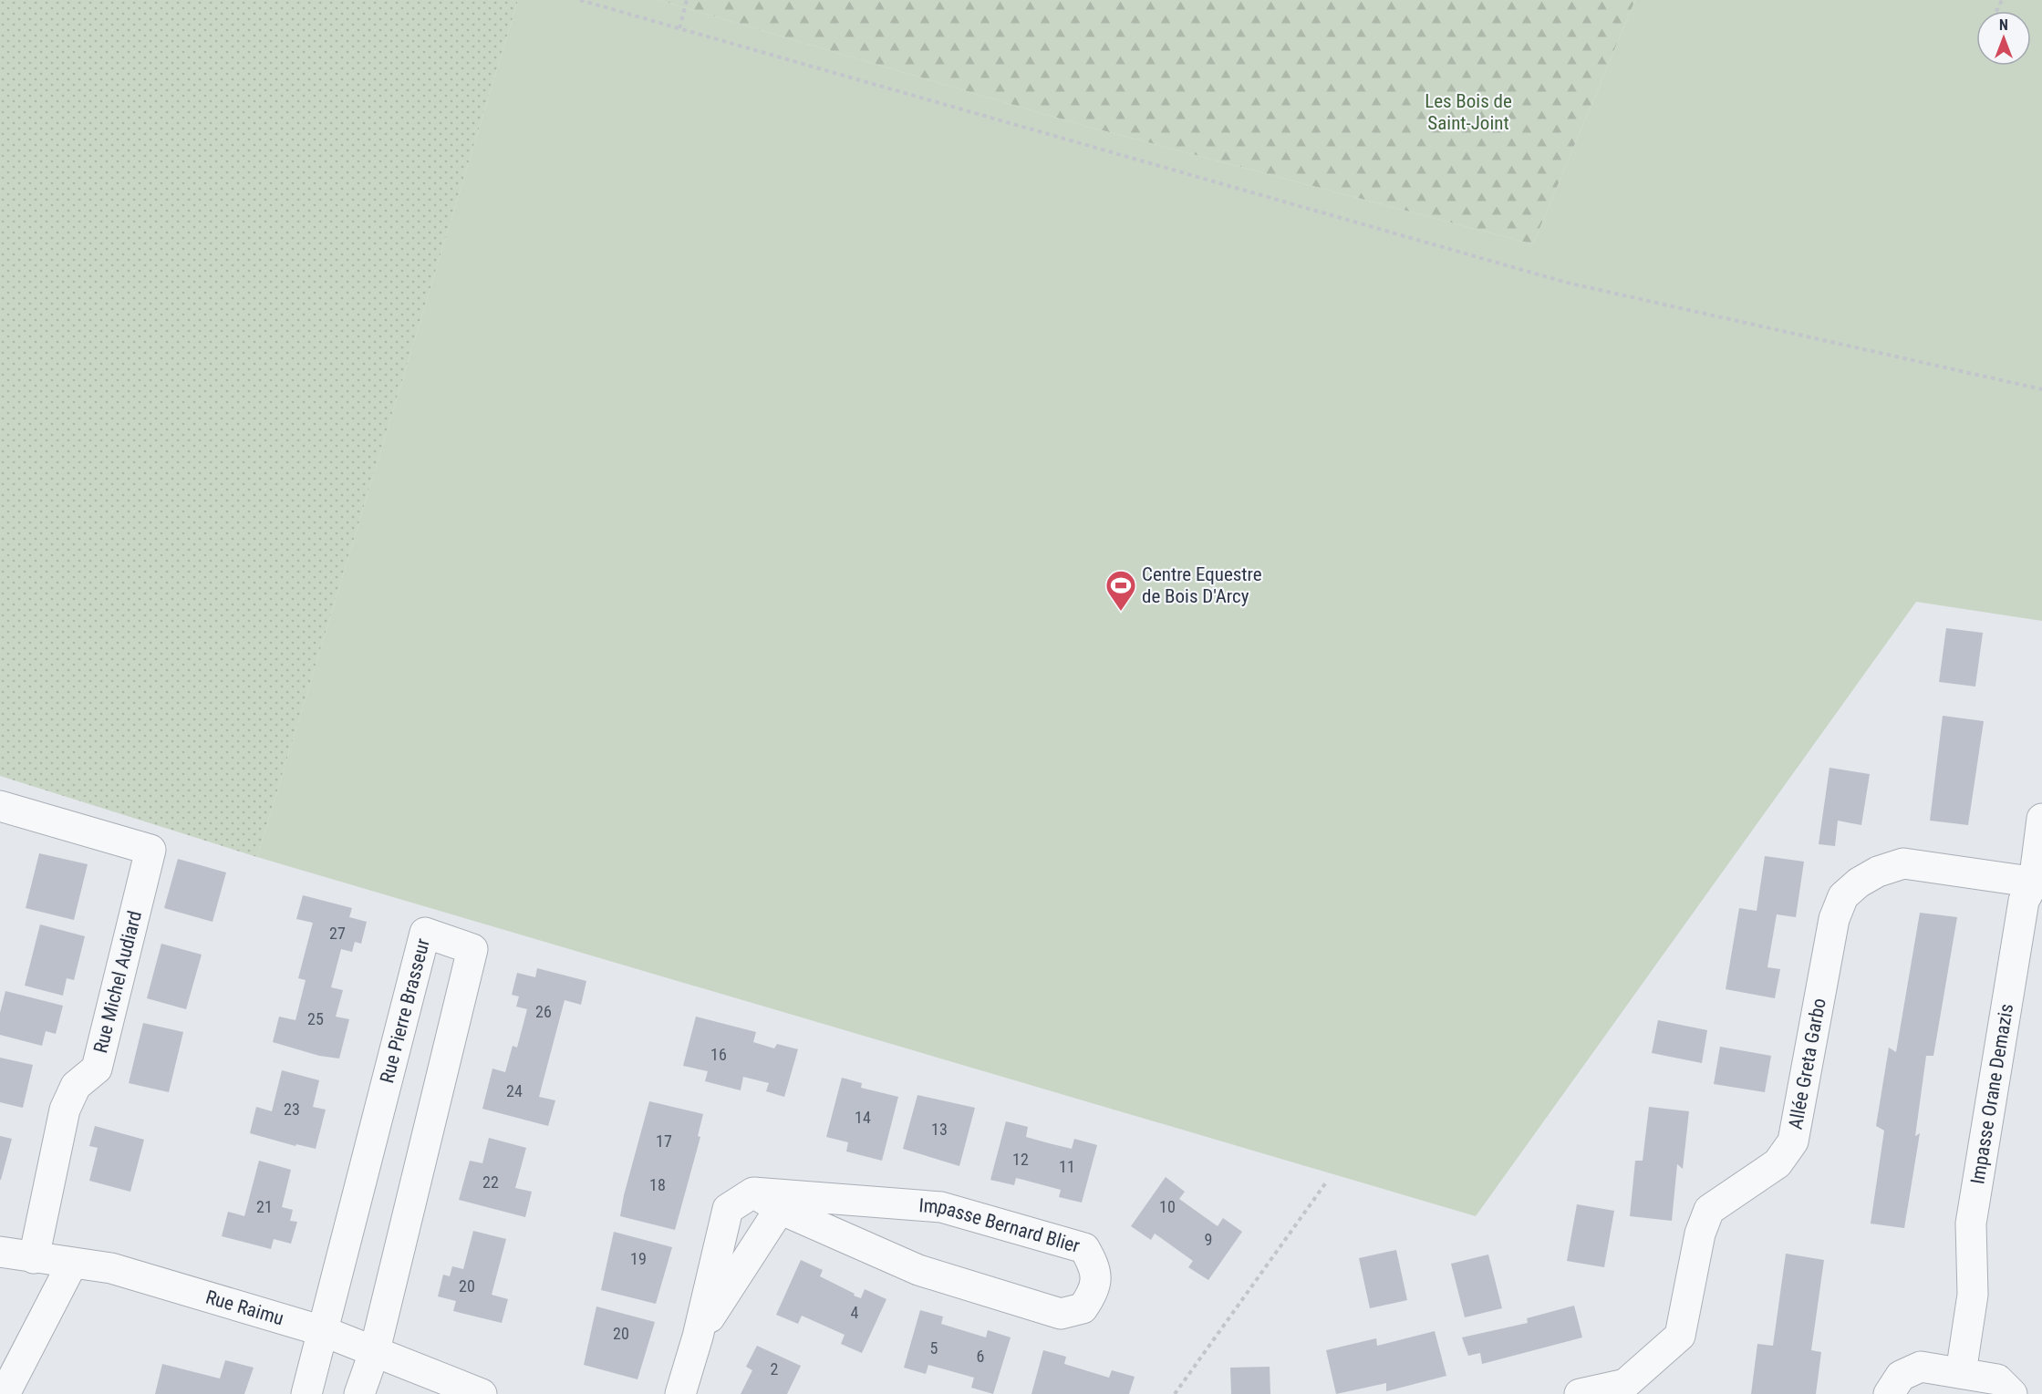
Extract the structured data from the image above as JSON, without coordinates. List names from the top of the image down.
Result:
{
  "streets": {
    "street": [
      "Rue Michel Audiard",
      "Rue Pierre Brasseur",
      "Allée Greta Garbo",
      "Impasse Orane Demazis",
      "Impasse Bernard Blier",
      "Rue Raimu"
    ]
  },
  "crossings": [
    ["Rue Michel Audiard", "Rue Raimu"],
    ["Rue Pierre Brasseur", "Rue Raimu"],
    ["Allée Greta Garbo", "Impasse Orane Demazis"]
  ],
  "parks": ["Les Bois de Saint-Joint"],
  "places": {
    "sports": ["Centre Equestre de Bois D'Arcy"]
  },
  "house_numbers": [
    "27",
    "26",
    "25",
    "16",
    "24",
    "23",
    "14",
    "13",
    "17",
    "12",
    "11",
    "22",
    "18",
    "21",
    "10",
    "9",
    "19",
    "20",
    "4",
    "20",
    "5",
    "6",
    "2"
  ],
  "north": "top"
}
